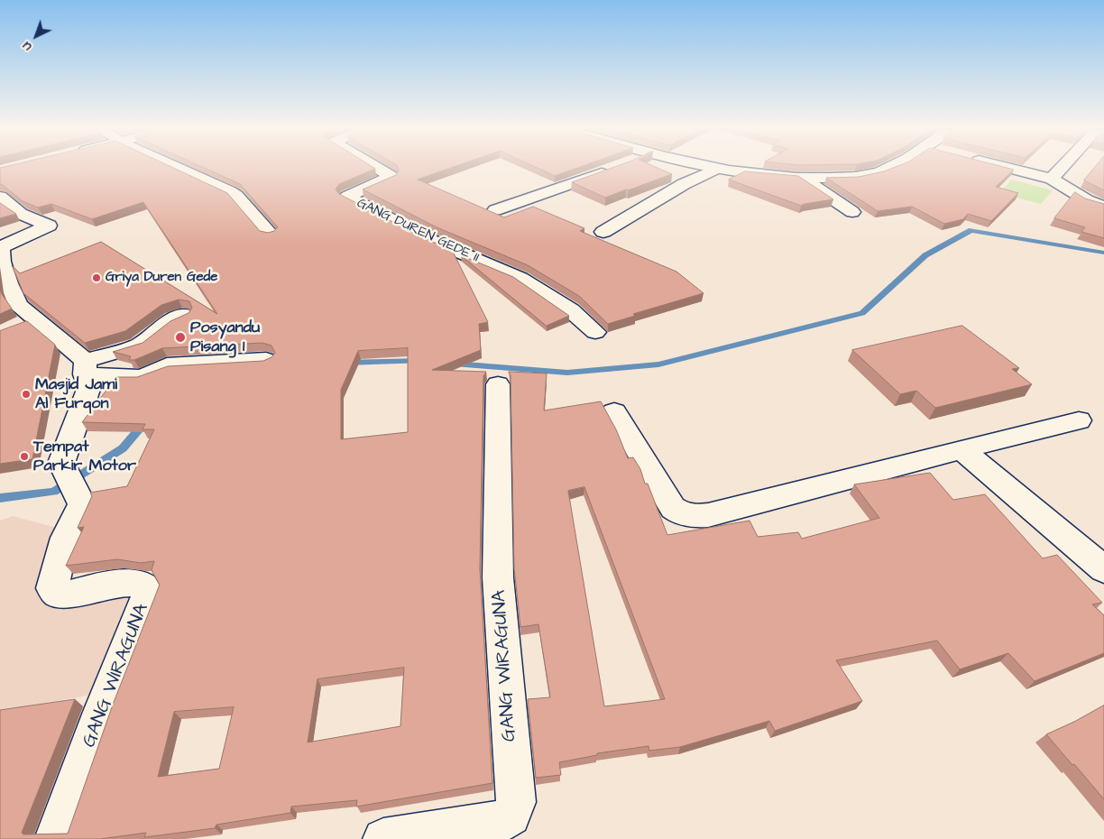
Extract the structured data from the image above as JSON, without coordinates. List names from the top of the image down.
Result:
{
  "streets": {
    "street": ["GANG DUREN GEDE II", "GANG WIRAGUNA"]
  },
  "places": [
    "Griya Duren Gede",
    "Posyandu Pisang 1",
    "Masjid Jami Al Furqon",
    "Tempat Parkir Motor"
  ],
  "north": "bottom left"
}
